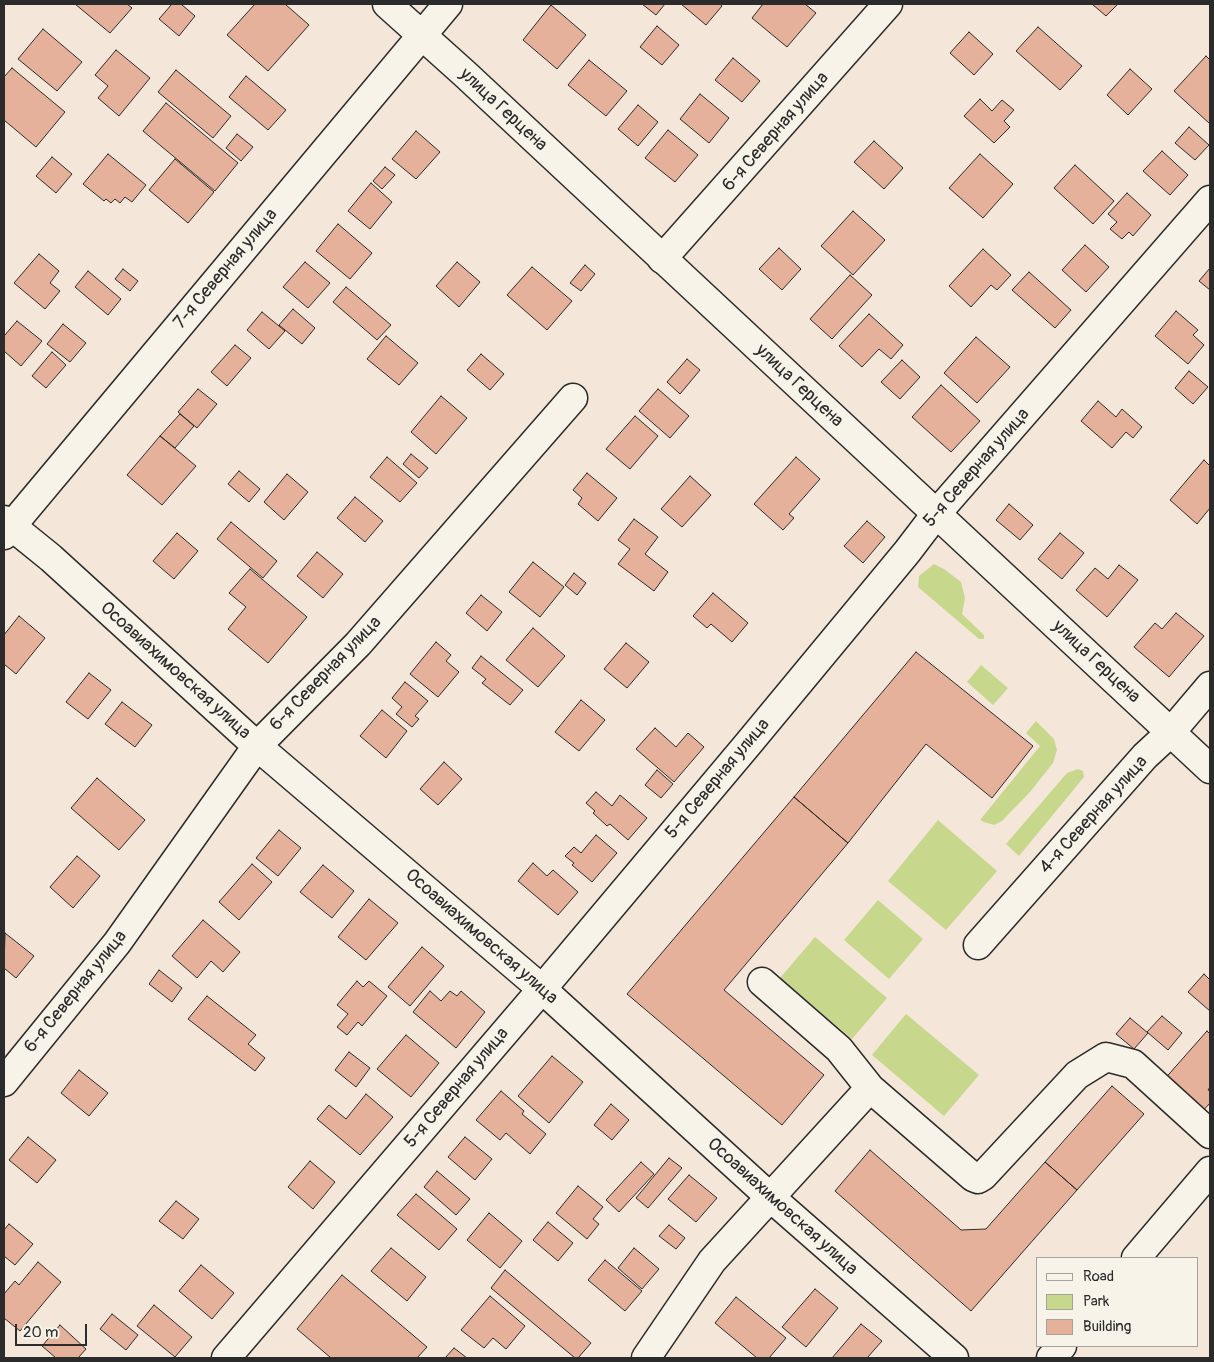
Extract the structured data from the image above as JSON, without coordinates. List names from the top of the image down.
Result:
{
  "streets": {
    "street": [
      "улица Герцена",
      "6-я Северная улица",
      "7-я Северная улица",
      "5-я Северная улица",
      "Осоавиахимовская улица",
      "4-я Северная улица"
    ]
  },
  "crossings": [
    ["улица Герцена", "6-я Северная улица"],
    ["улица Герцена", "7-я Северная улица"],
    ["улица Герцена", "5-я Северная улица"],
    ["улица Герцена", "4-я Северная улица"],
    ["6-я Северная улица", "Осоавиахимовская улица"],
    ["7-я Северная улица", "Осоавиахимовская улица"],
    ["5-я Северная улица", "Осоавиахимовская улица"]
  ],
  "legend": ["Road", "Park", "Building"],
  "scale_bar": "20 m"
}
